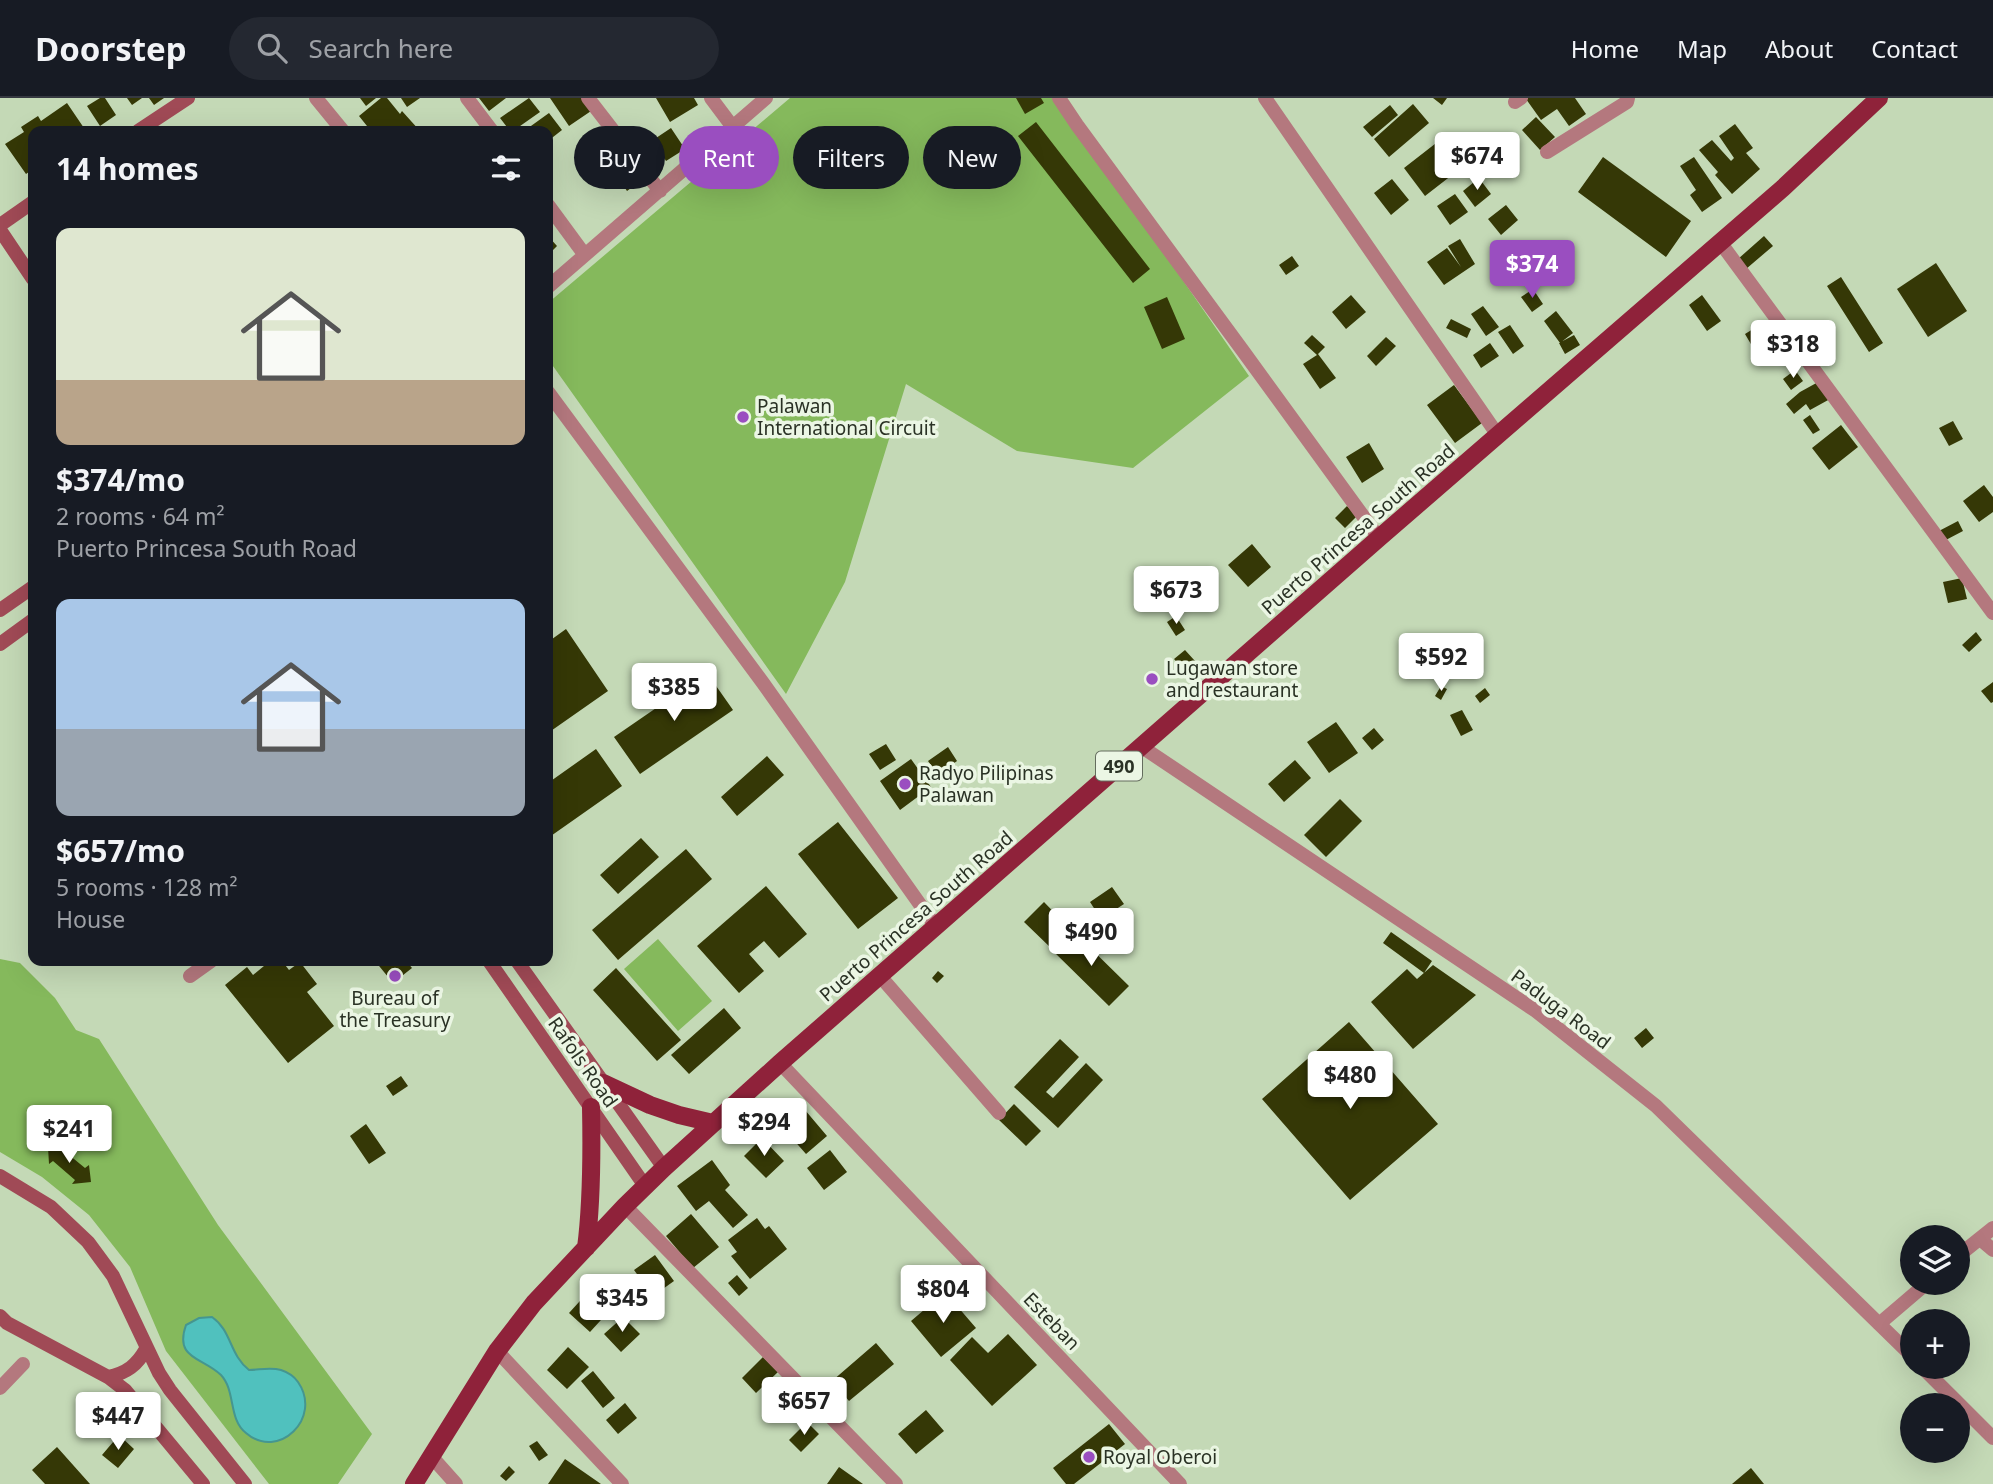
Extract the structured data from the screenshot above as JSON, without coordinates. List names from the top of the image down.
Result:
{
  "streets": {
    "main road": ["Puerto Princesa South Road", "490"],
    "street": ["Paduga Road", "Rafols Road", "Esteban"]
  },
  "crossings": [
    ["Puerto Princesa South Road", "Paduga Road"],
    ["Puerto Princesa South Road", "Rafols Road"],
    ["Puerto Princesa South Road", "Esteban"]
  ],
  "places": [
    "Palawan International Circuit",
    "Lugawan store and restaurant",
    "Radyo Pilipinas Palawan",
    "Bureau of the Treasury",
    "Royal Oberoi"
  ],
  "page": {
    "header": "Doorstep",
    "search": "Search here",
    "nav": [
      "Home",
      "Map",
      "About",
      "Contact"
    ],
    "chip": [
      "Buy",
      "Rent",
      "Filters",
      "New"
    ],
    "heading": "14 homes",
    "price": [
      "$674",
      "$374",
      "$318",
      "$673",
      "$592",
      "$385",
      "$490",
      "$480",
      "$294",
      "$241",
      "$804",
      "$345",
      "$657",
      "$447"
    ],
    "list": [
      {
        "name": "$374/mo",
        "note": "2 rooms · 64 m² · Puerto Princesa South Road"
      },
      {
        "name": "$657/mo",
        "note": "5 rooms · 128 m² · House"
      }
    ],
    "map_buttons": ["+", "−"]
  }
}
